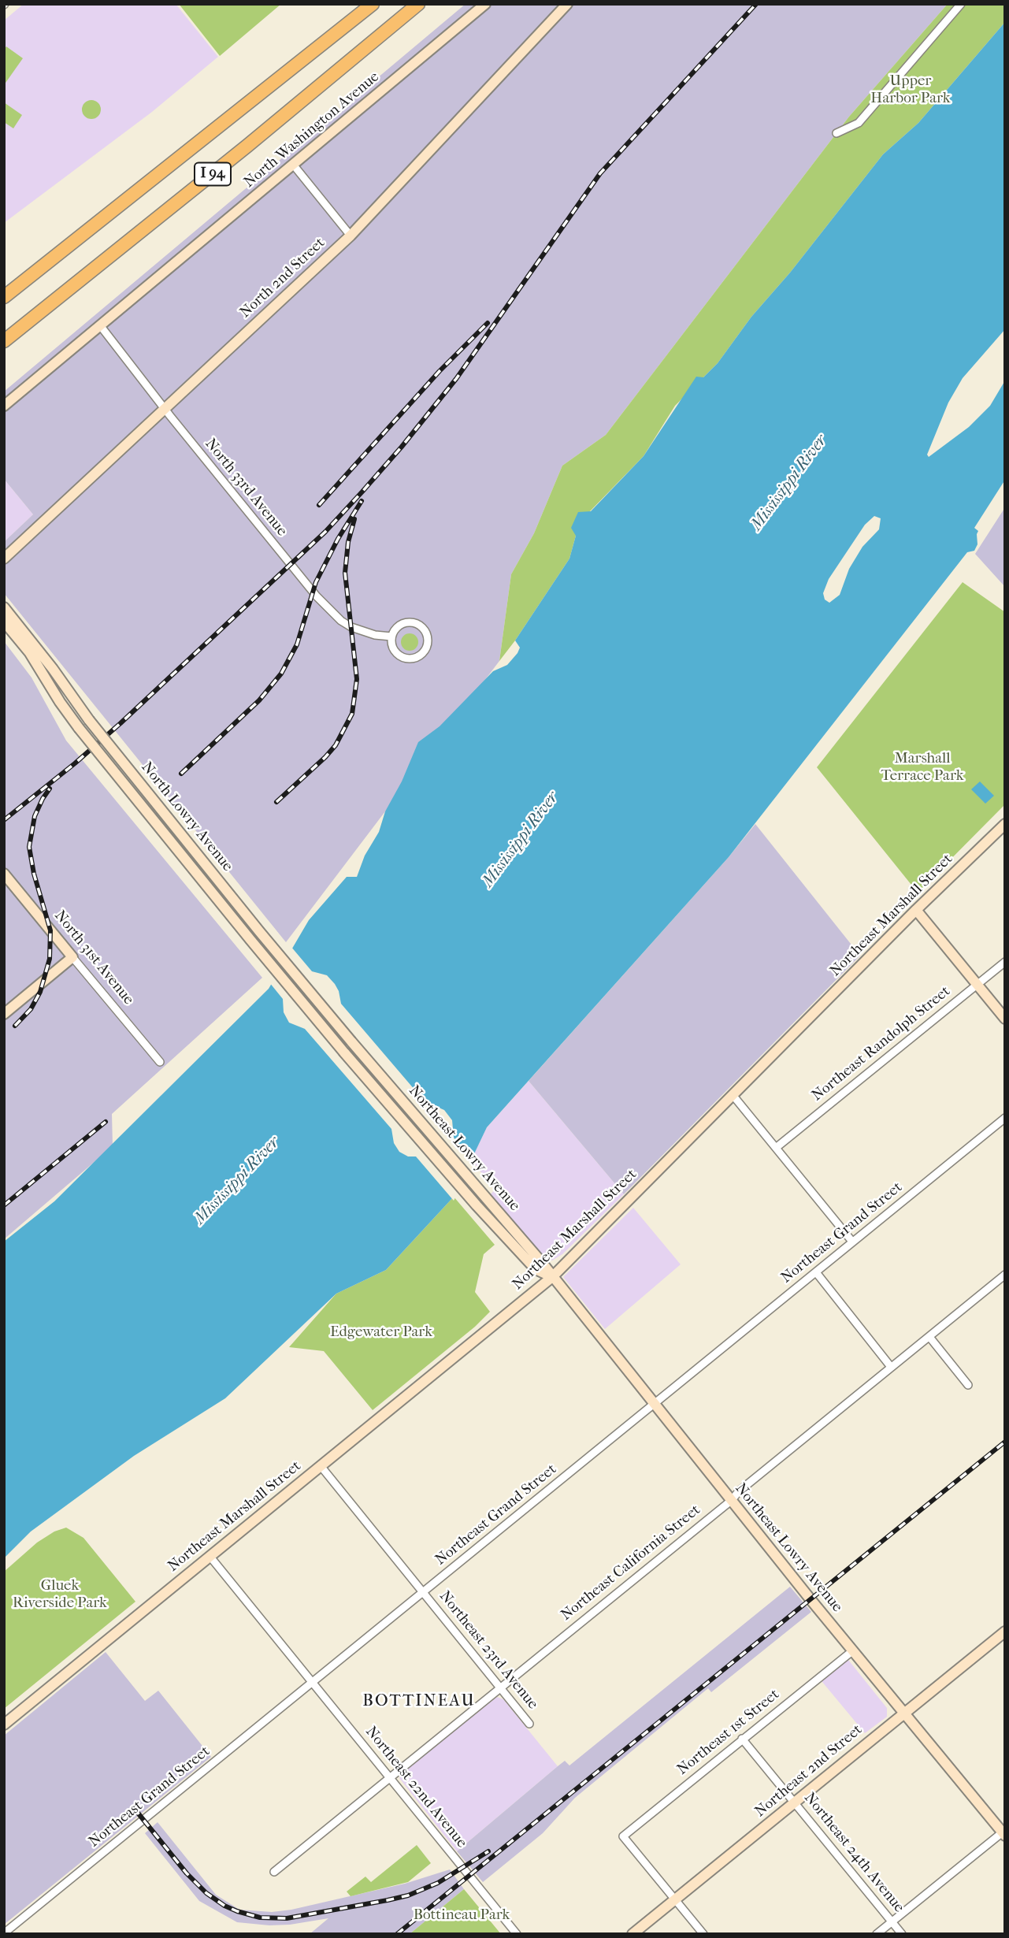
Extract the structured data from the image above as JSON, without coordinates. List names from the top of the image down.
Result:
{
  "streets": {
    "highway": ["I 94"],
    "street": [
      "North Washington Avenue",
      "North 2nd Street",
      "North 33rd Avenue",
      "North Lowry Avenue",
      "Northeast Marshall Street",
      "North 31st Avenue",
      "Northeast Randolph Street",
      "Northeast Lowry Avenue",
      "Northeast Grand Street",
      "Northeast California Street",
      "Northeast 23rd Avenue",
      "Northeast 1st Street",
      "Northeast 2nd Street",
      "Northeast 22nd Avenue",
      "Northeast 24th Avenue"
    ]
  },
  "crossings": [
    ["North Washington Avenue", "North 33rd Avenue"],
    ["North 2nd Street", "North 33rd Avenue"],
    ["North Lowry Avenue", "Northeast Lowry Avenue"],
    ["Northeast Marshall Street", "Northeast Lowry Avenue"],
    ["Northeast Marshall Street", "Northeast 23rd Avenue"],
    ["Northeast Marshall Street", "Northeast 22nd Avenue"],
    ["Northeast Lowry Avenue", "Northeast Grand Street"],
    ["Northeast Lowry Avenue", "Northeast California Street"],
    ["Northeast Lowry Avenue", "Northeast 1st Street"],
    ["Northeast Lowry Avenue", "Northeast 2nd Street"],
    ["Northeast Grand Street", "Northeast 23rd Avenue"],
    ["Northeast Grand Street", "Northeast 22nd Avenue"],
    ["Northeast California Street", "Northeast 23rd Avenue"],
    ["Northeast California Street", "Northeast 22nd Avenue"],
    ["Northeast 1st Street", "Northeast 2nd Street"],
    ["Northeast 1st Street", "Northeast 24th Avenue"],
    ["Northeast 2nd Street", "Northeast 24th Avenue"]
  ],
  "districts": ["BOTTINEAU"],
  "water": ["Mississippi River"],
  "parks": [
    "Upper Harbor Park",
    "Marshall Terrace Park",
    "Edgewater Park",
    "Gluek Riverside Park",
    "Bottineau Park"
  ]
}
